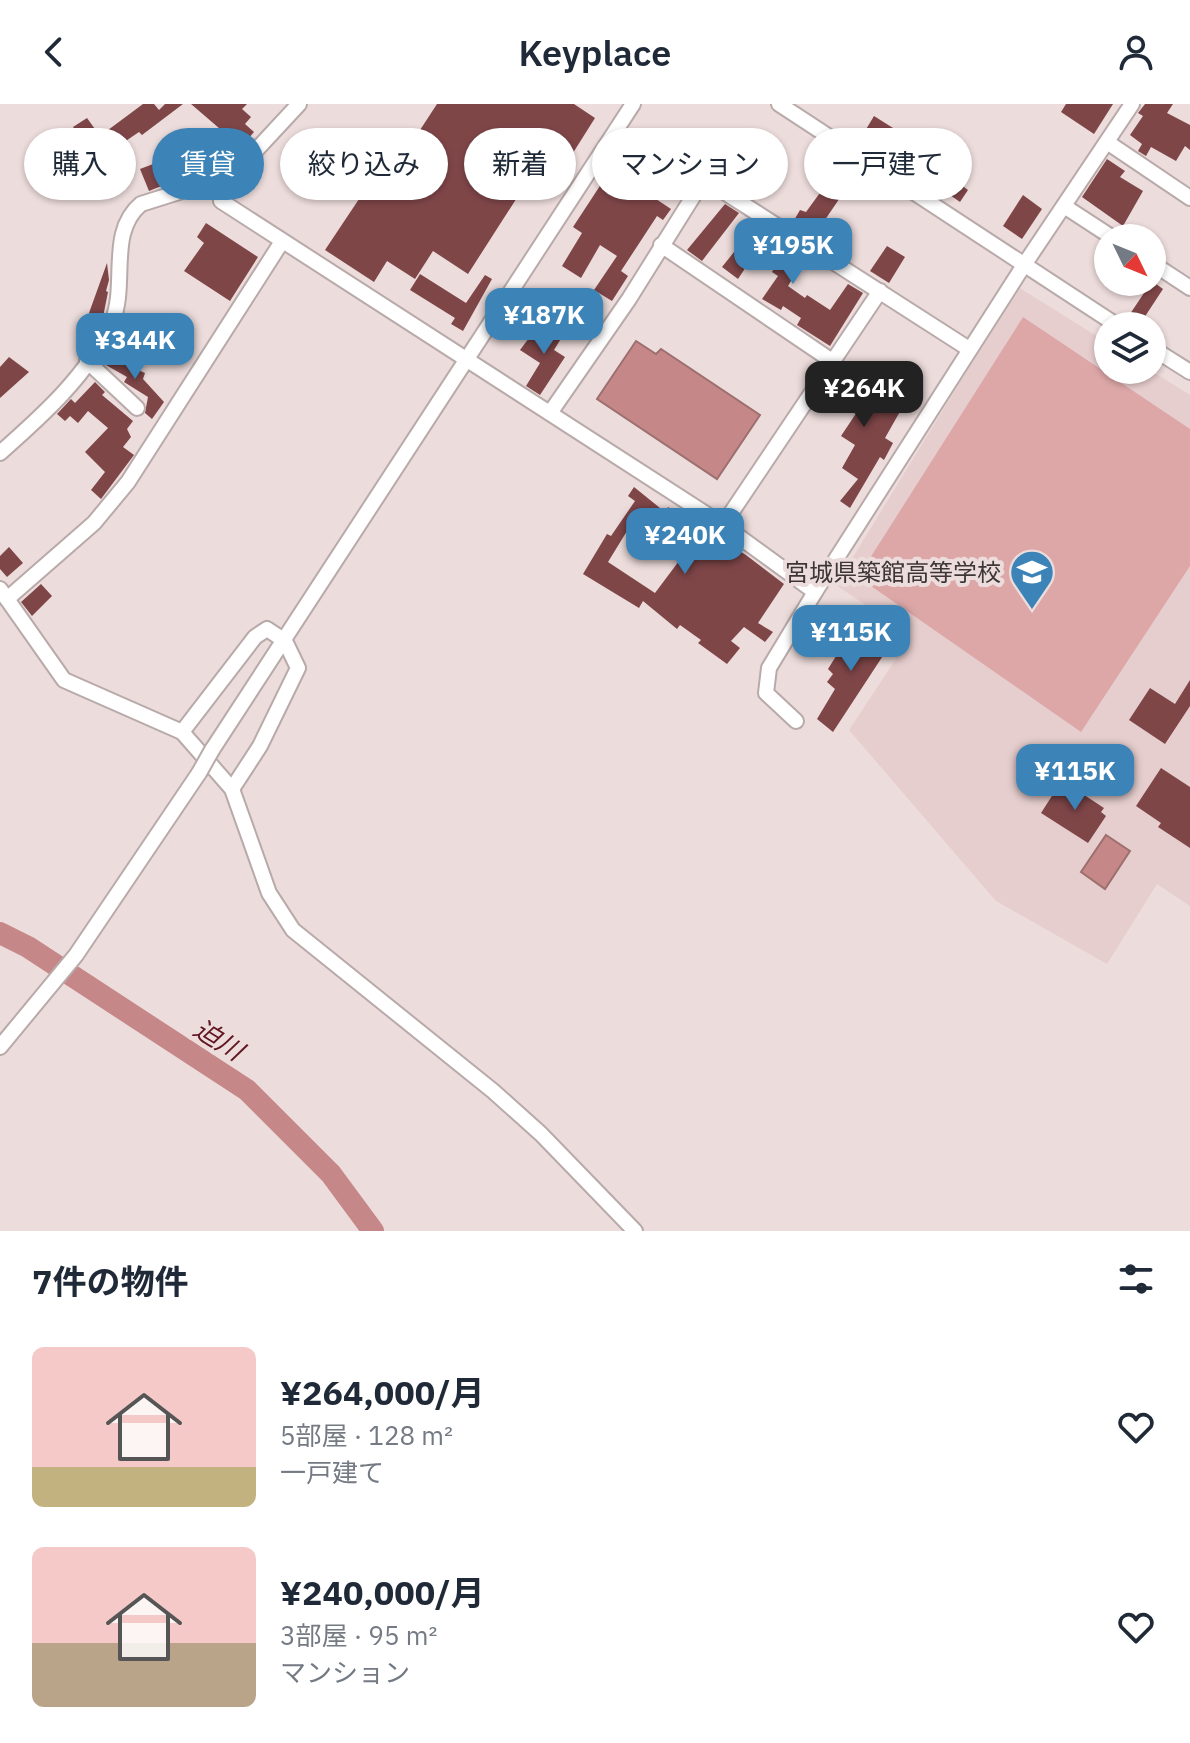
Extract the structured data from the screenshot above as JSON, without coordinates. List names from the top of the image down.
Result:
{
  "water": ["迫川"],
  "places": {
    "school or university": ["宮城県築館高等学校"]
  },
  "north": "bottom right",
  "page": {
    "header": "Keyplace",
    "chip": [
      "購入",
      "賃貸",
      "絞り込み",
      "新着",
      "マンション",
      "一戸建て"
    ],
    "price": [
      "¥195K",
      "¥187K",
      "¥344K",
      "¥264K",
      "¥240K",
      "¥115K",
      "¥115K"
    ],
    "heading": "7件の物件",
    "list": [
      {
        "name": "¥264,000/月",
        "note": "5部屋 · 128 m² · 一戸建て"
      },
      {
        "name": "¥240,000/月",
        "note": "3部屋 · 95 m² · マンション"
      }
    ]
  }
}
